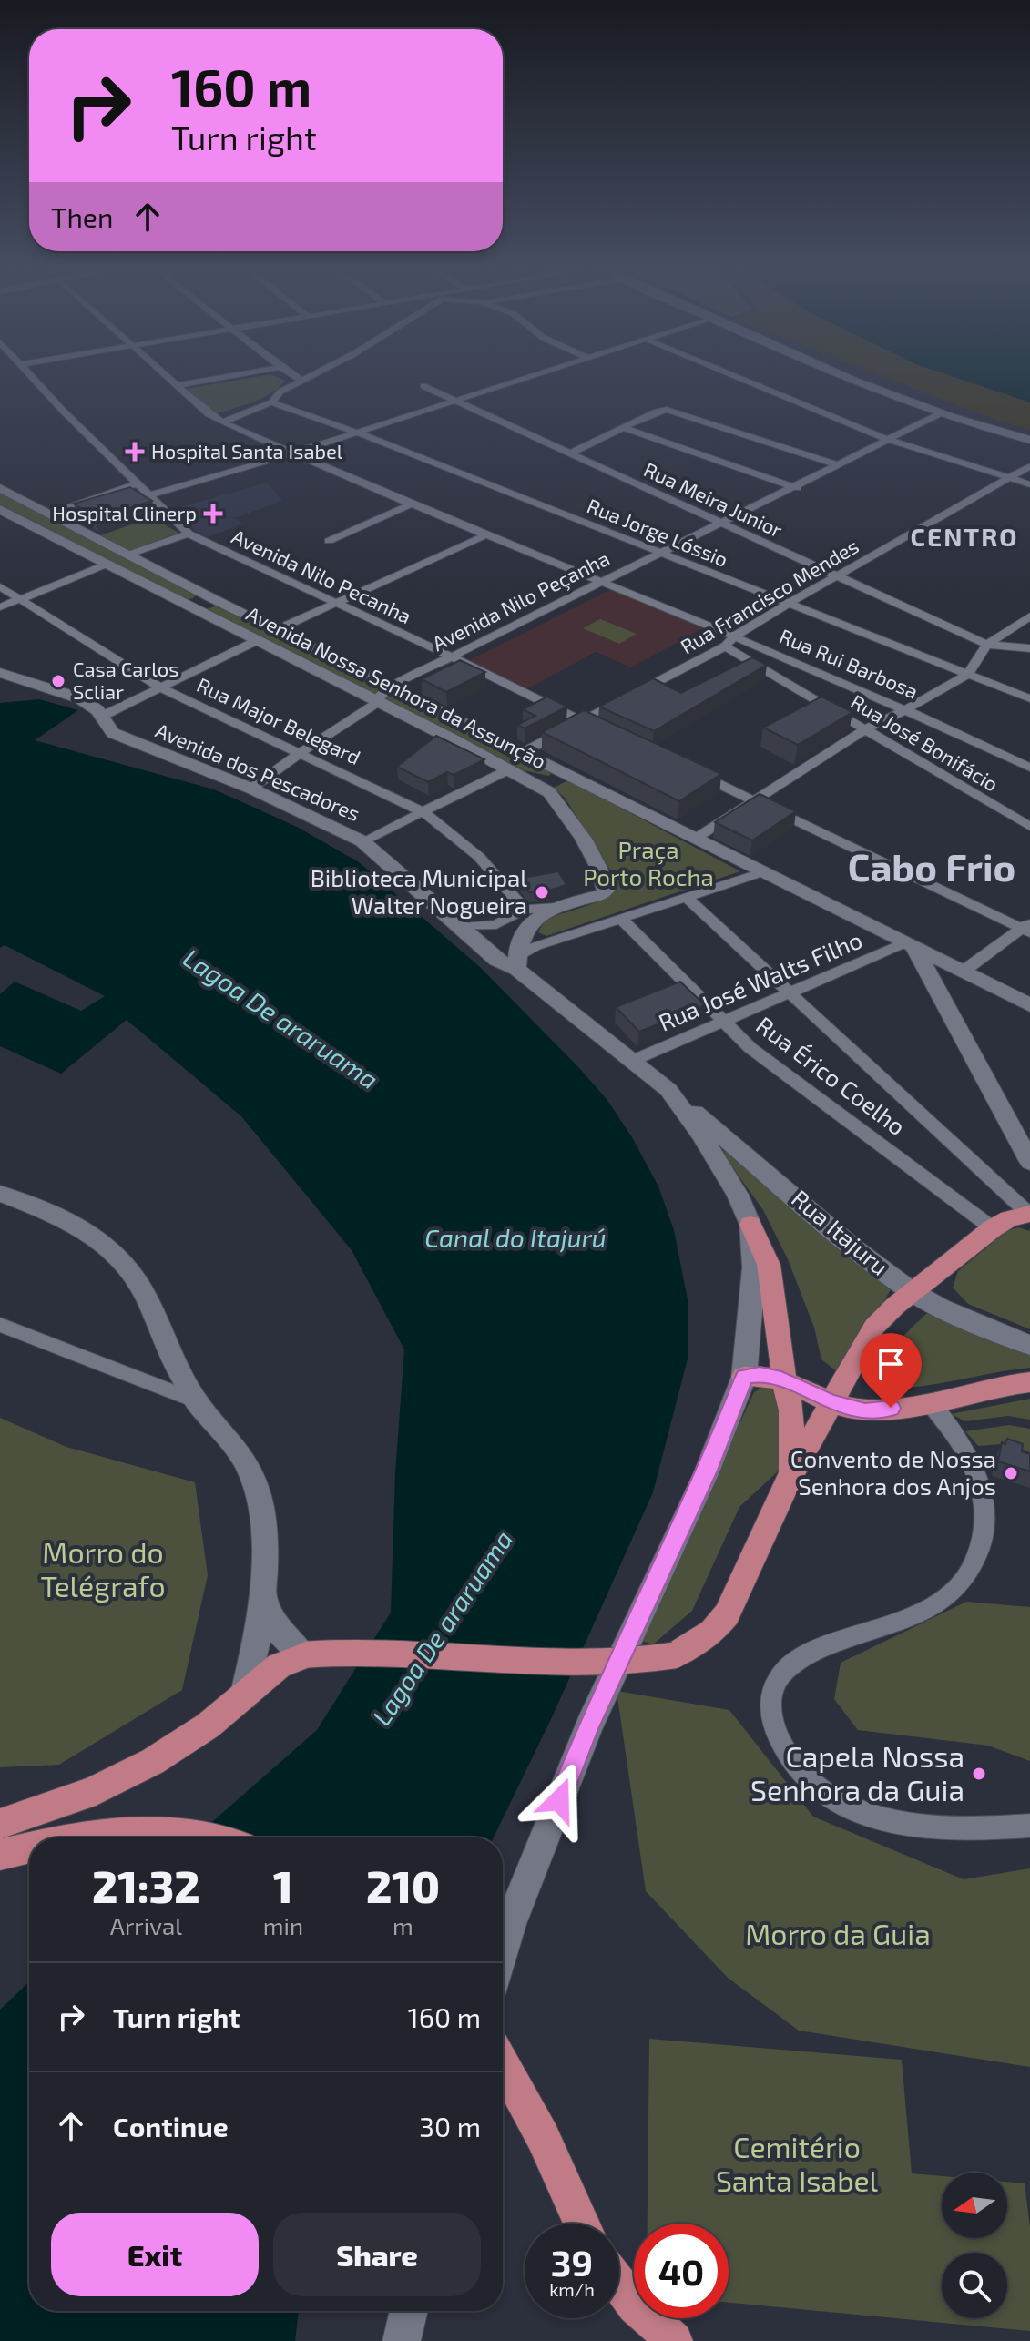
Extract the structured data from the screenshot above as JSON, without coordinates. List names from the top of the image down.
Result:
{
  "streets": {
    "main road": ["Avenida Nossa Senhora da Assunção", "Avenida dos Pescadores", "Rua Itajuru"],
    "street": [
      "Rua Meira Junior",
      "Rua Jorge Lóssio",
      "Avenida Nilo Pecanha",
      "Rua Francisco Mendes",
      "Avenida Nilo Peçanha",
      "Rua Rui Barbosa",
      "Rua Major Belegard",
      "Rua José Bonifácio",
      "Rua José Walts Filho",
      "Rua Érico Coelho"
    ]
  },
  "crossings": [
    ["Rua Meira Junior", "Rua Francisco Mendes"],
    ["Rua Meira Junior", "Avenida Nilo Peçanha"],
    ["Rua Jorge Lóssio", "Rua Francisco Mendes"],
    ["Rua Jorge Lóssio", "Avenida Nilo Peçanha"],
    ["Avenida Nilo Pecanha", "Rua Francisco Mendes"],
    ["Avenida Nilo Pecanha", "Avenida Nilo Peçanha"],
    ["Rua Francisco Mendes", "Rua Rui Barbosa"],
    ["Rua Francisco Mendes", "Avenida Nossa Senhora da Assunção"],
    ["Rua Francisco Mendes", "Rua José Bonifácio"],
    ["Avenida Nilo Peçanha", "Rua Rui Barbosa"],
    ["Avenida Nilo Peçanha", "Avenida Nossa Senhora da Assunção"],
    ["Avenida Nossa Senhora da Assunção", "Avenida dos Pescadores"],
    ["Avenida Nossa Senhora da Assunção", "Rua José Walts Filho"],
    ["Avenida dos Pescadores", "Rua José Walts Filho"],
    ["Avenida dos Pescadores", "Rua Itajuru"],
    ["Rua José Walts Filho", "Rua Érico Coelho"]
  ],
  "districts": ["CENTRO", "Cabo Frio"],
  "water": ["Lagoa De araruama", "Canal do Itajurú"],
  "parks": [
    "Praça Porto Rocha",
    "Morro do Telégrafo",
    "Morro da Guia",
    "Cemitério Santa Isabel"
  ],
  "places": {
    "health": ["Hospital Santa Isabel", "Hospital Clinerp"],
    "other": [
      "Casa Carlos Scliar",
      "Biblioteca Municipal Walter Nogueira",
      "Convento de Nossa Senhora dos Anjos",
      "Capela Nossa Senhora da Guia"
    ]
  },
  "north": "left",
  "page": {
    "turn": ["160 m", "Turn right"],
    "then": "Then",
    "eta": [
      "21:32",
      "Arrival",
      "1",
      "min",
      "210",
      "m"
    ],
    "list": [
      {
        "name": "Turn right",
        "value": "160 m"
      },
      {
        "name": "Continue",
        "value": "30 m"
      }
    ],
    "buttons": ["Exit", "Share"],
    "speed": "39 km/h",
    "limit": "40"
  }
}
